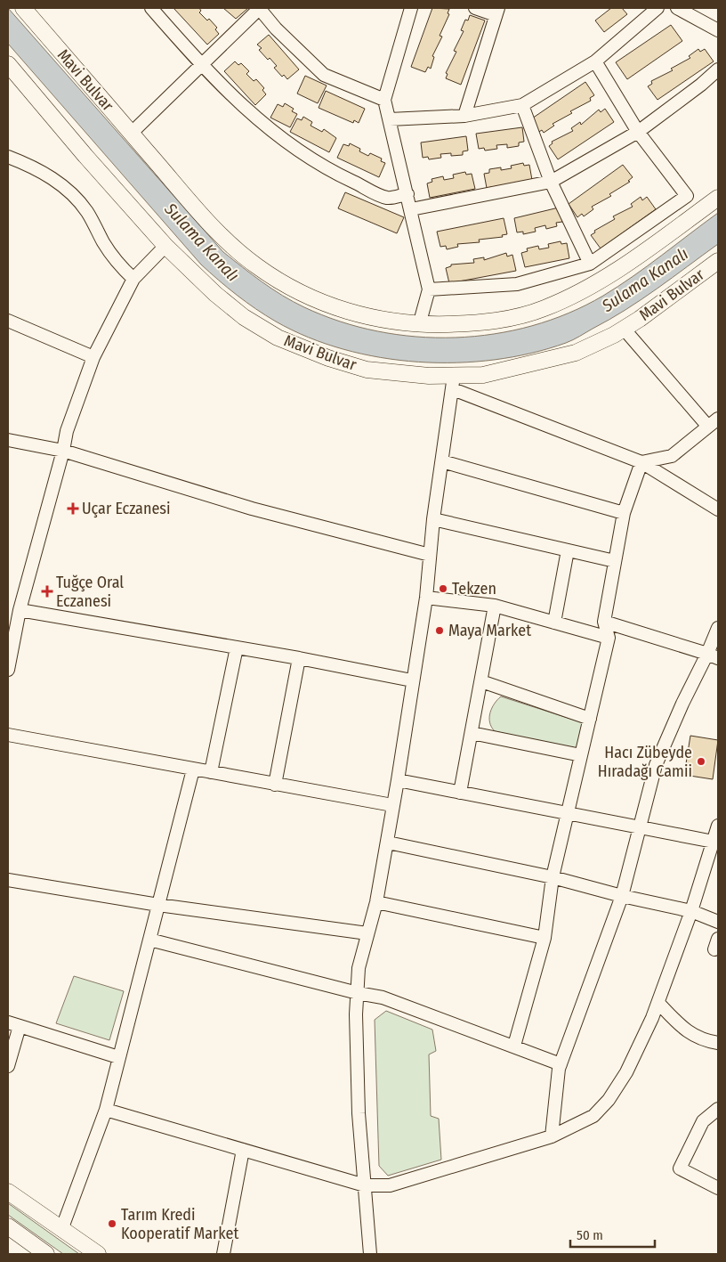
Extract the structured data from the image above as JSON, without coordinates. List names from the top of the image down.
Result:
{
  "streets": {
    "main road": ["Mavi Bulvar"]
  },
  "water": ["Sulama Kanalı"],
  "places": {
    "health": ["Uçar Eczanesi", "Tuğçe Oral Eczanesi"],
    "other": [
      "Tekzen",
      "Maya Market",
      "Hacı Zübeyde Hıradağı Camii",
      "Tarım Kredi Kooperatif Market"
    ]
  },
  "scale_bar": "50 m"
}
